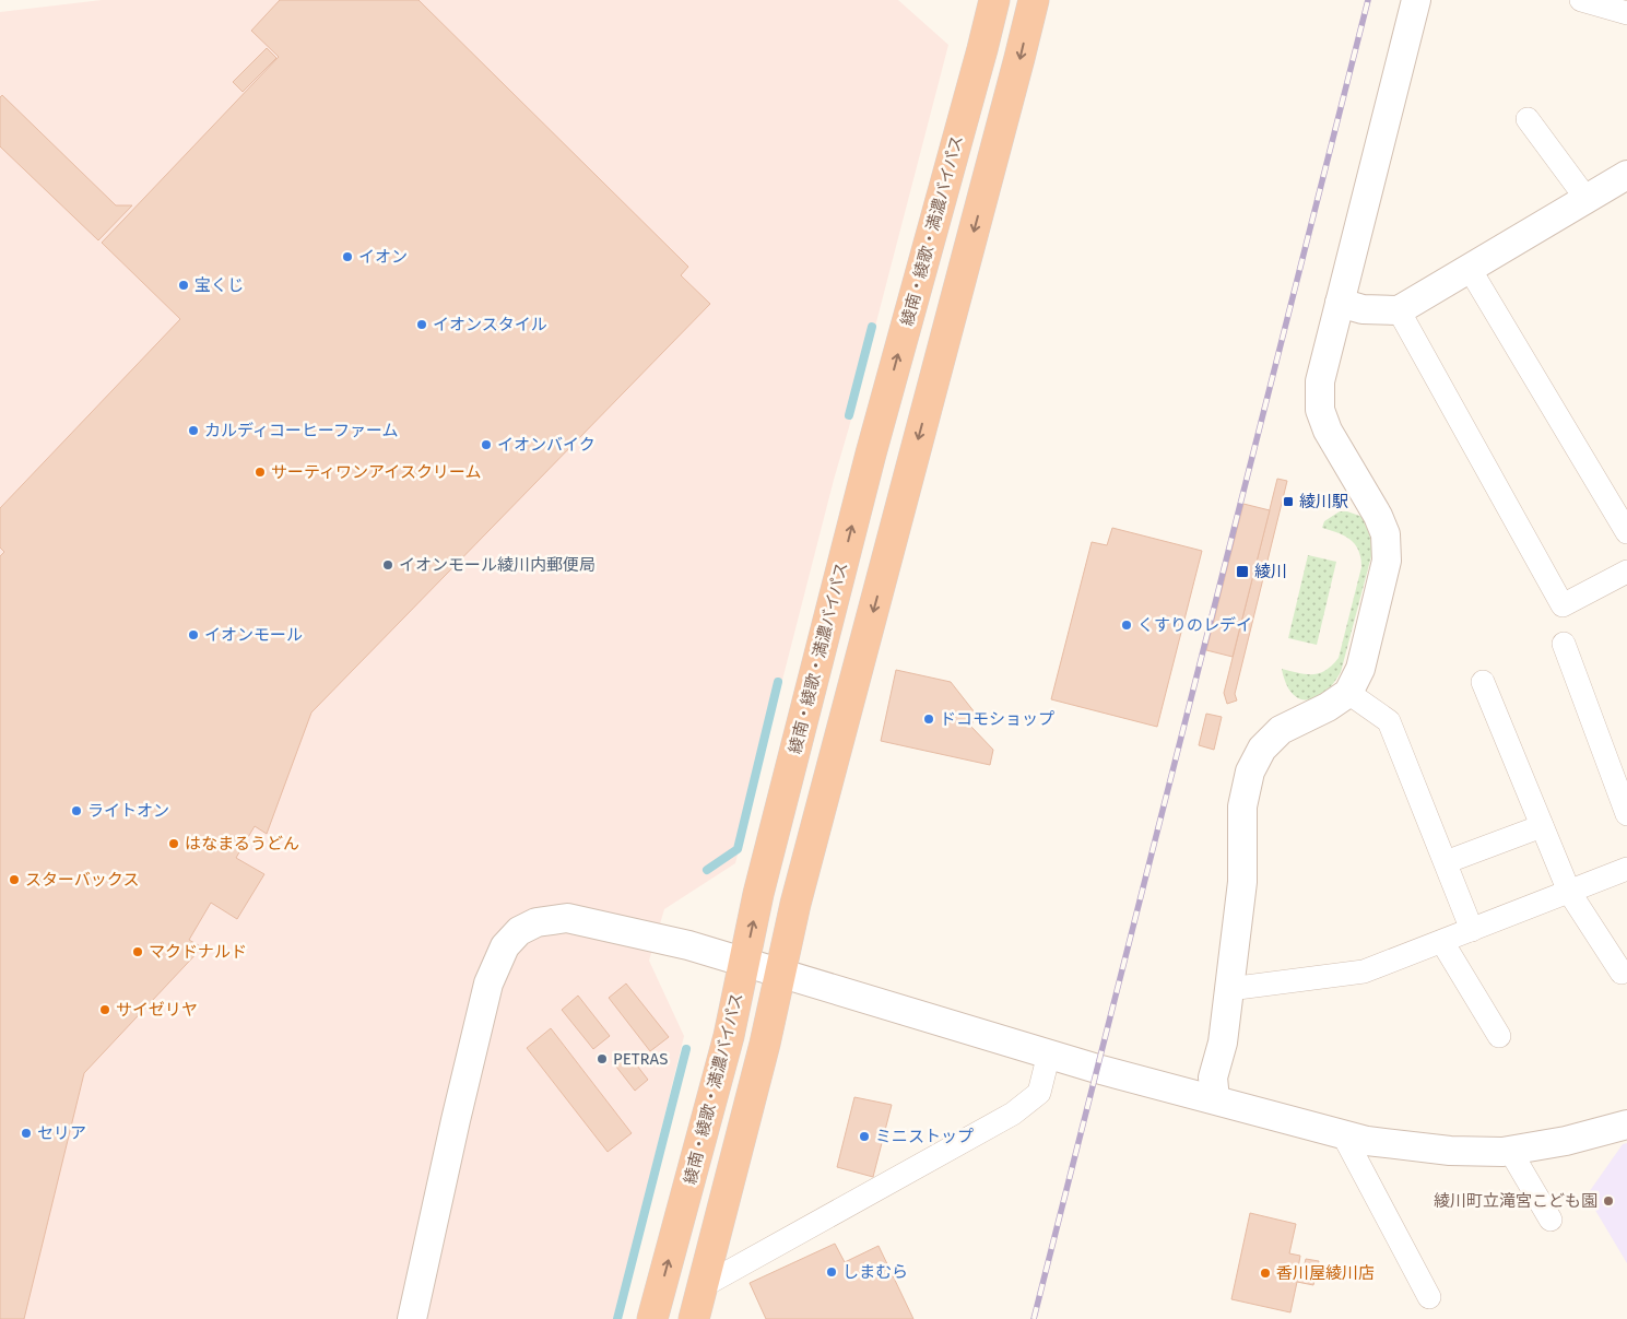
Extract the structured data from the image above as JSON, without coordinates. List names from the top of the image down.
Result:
{
  "streets": {
    "highway": ["綾南・綾歌・満濃バイパス"]
  },
  "places": {
    "other": [
      "イオン",
      "宝くじ",
      "イオンスタイル",
      "カルディコーヒーファーム",
      "イオンバイク",
      "サーティワンアイスクリーム",
      "イオンモール綾川内郵便局",
      "くすりのレデイ",
      "イオンモール",
      "ドコモショップ",
      "ライトオン",
      "はなまるうどん",
      "スターバックス",
      "マクドナルド",
      "サイゼリヤ",
      "PETRAS",
      "セリア",
      "ミニストップ",
      "綾川町立滝宮こども園",
      "しまむら",
      "香川屋綾川店"
    ],
    "transit": ["綾川駅", "綾川"]
  }
}
